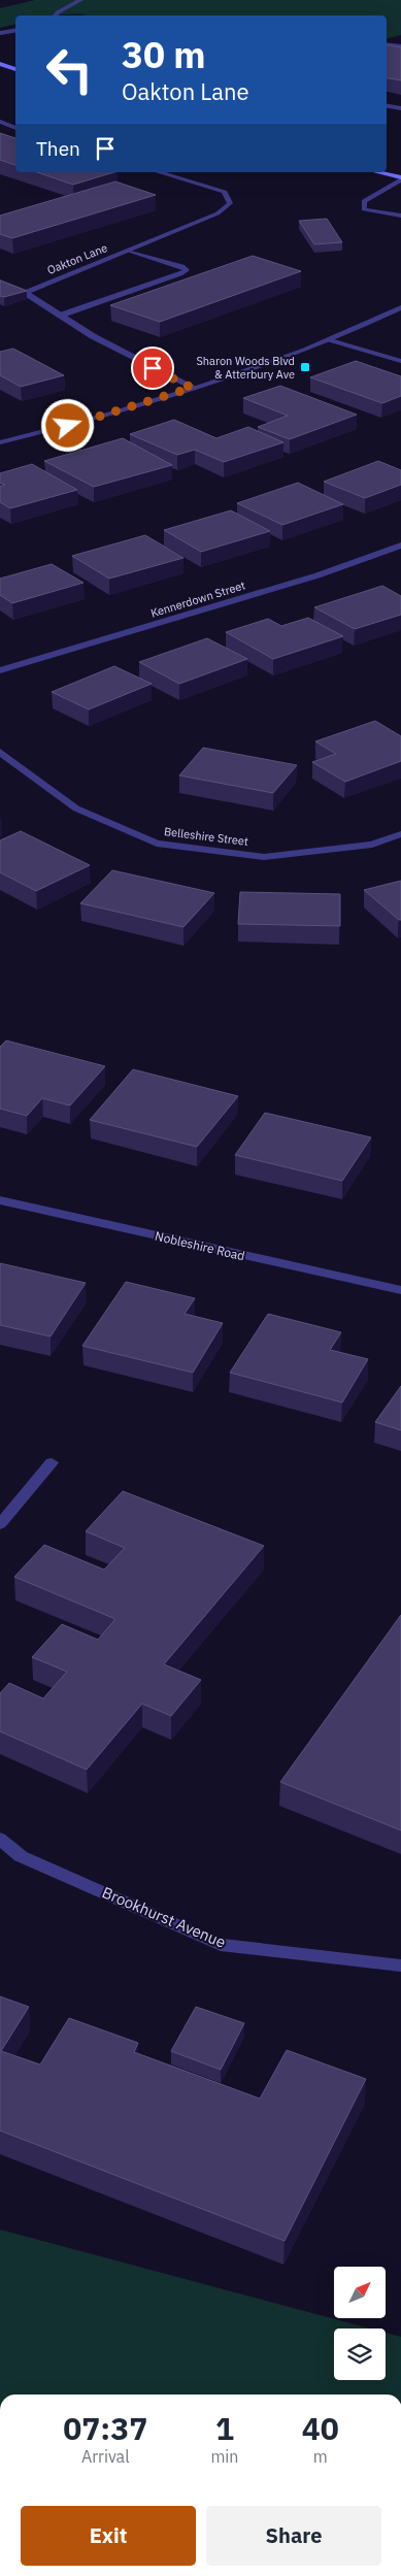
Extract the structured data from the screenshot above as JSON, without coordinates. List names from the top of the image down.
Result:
{
  "streets": {
    "street": [
      "Oakton Lane",
      "Kennerdown Street",
      "Belleshire Street",
      "Nobleshire Road",
      "Brookhurst Avenue"
    ]
  },
  "places": {
    "transit": ["Sharon Woods Blvd & Atterbury Ave"]
  },
  "north": "top right",
  "page": {
    "turn": ["30 m", "Oakton Lane"],
    "then": "Then",
    "eta": [
      "07:37",
      "Arrival",
      "1",
      "min",
      "40",
      "m"
    ],
    "buttons": ["Exit", "Share"]
  }
}
